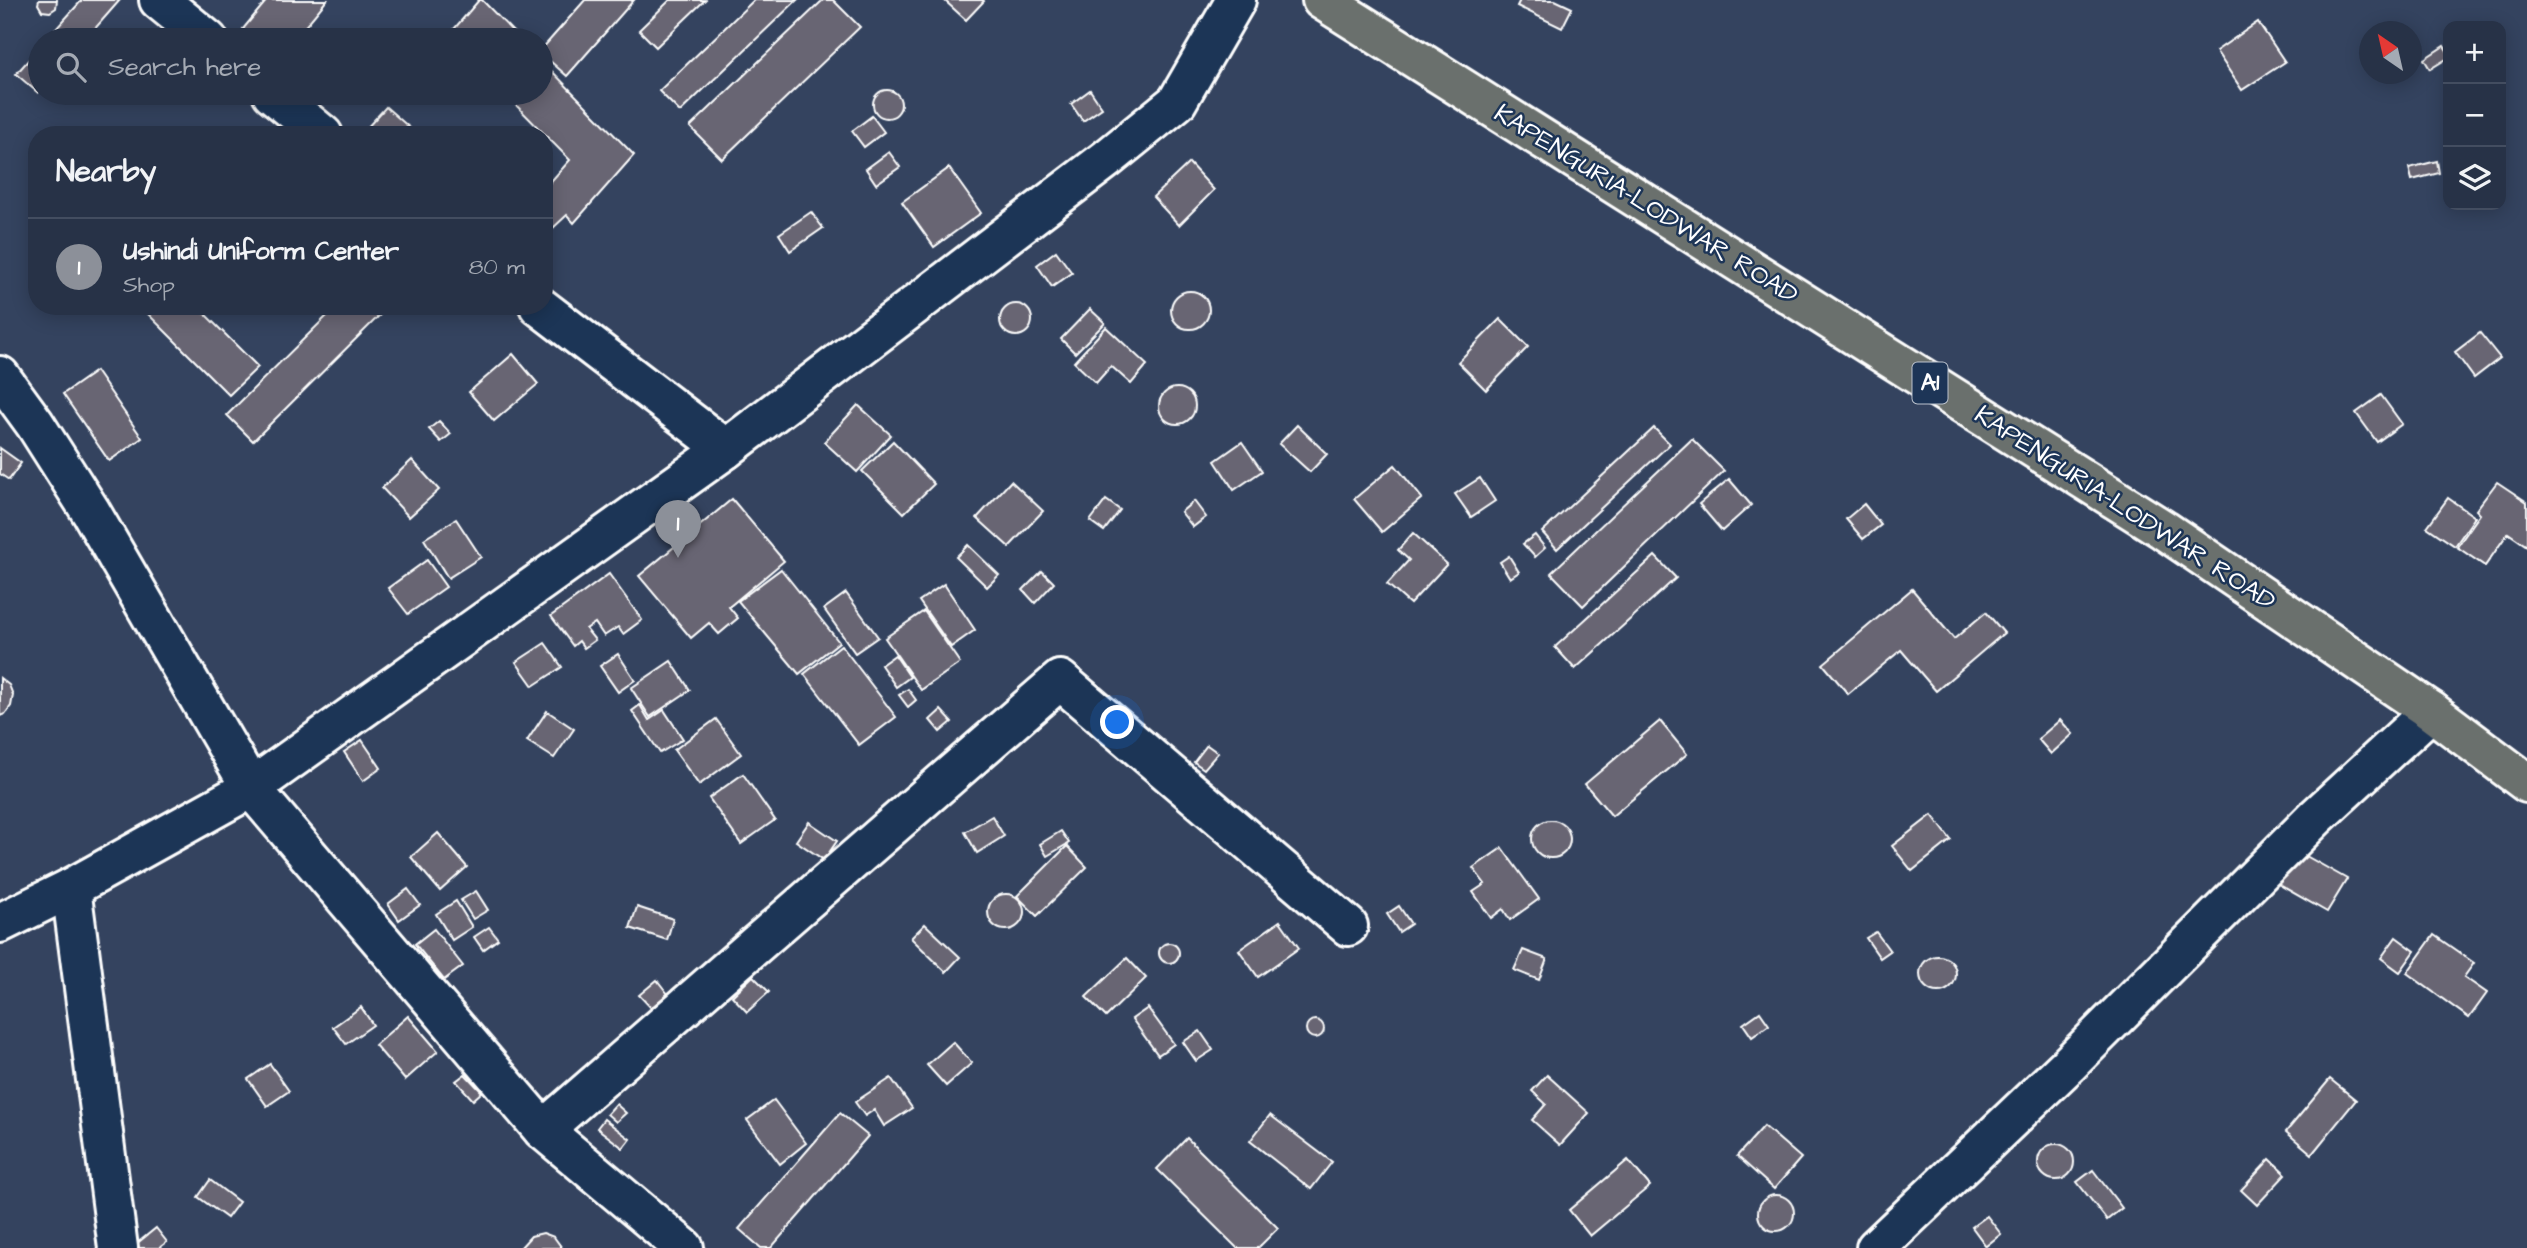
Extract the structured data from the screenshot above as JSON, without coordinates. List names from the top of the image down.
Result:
{
  "streets": {
    "highway": ["KAPENGURIA-LODWAR ROAD", "A1"]
  },
  "north": "top left",
  "page": {
    "map_buttons": ["+", "−"],
    "search": "Search here",
    "heading": "Nearby",
    "list": [
      {
        "mark": "1",
        "name": "Ushindi Uniform Center",
        "note": "Shop",
        "value": "80 m"
      }
    ],
    "pins": "1"
  }
}
